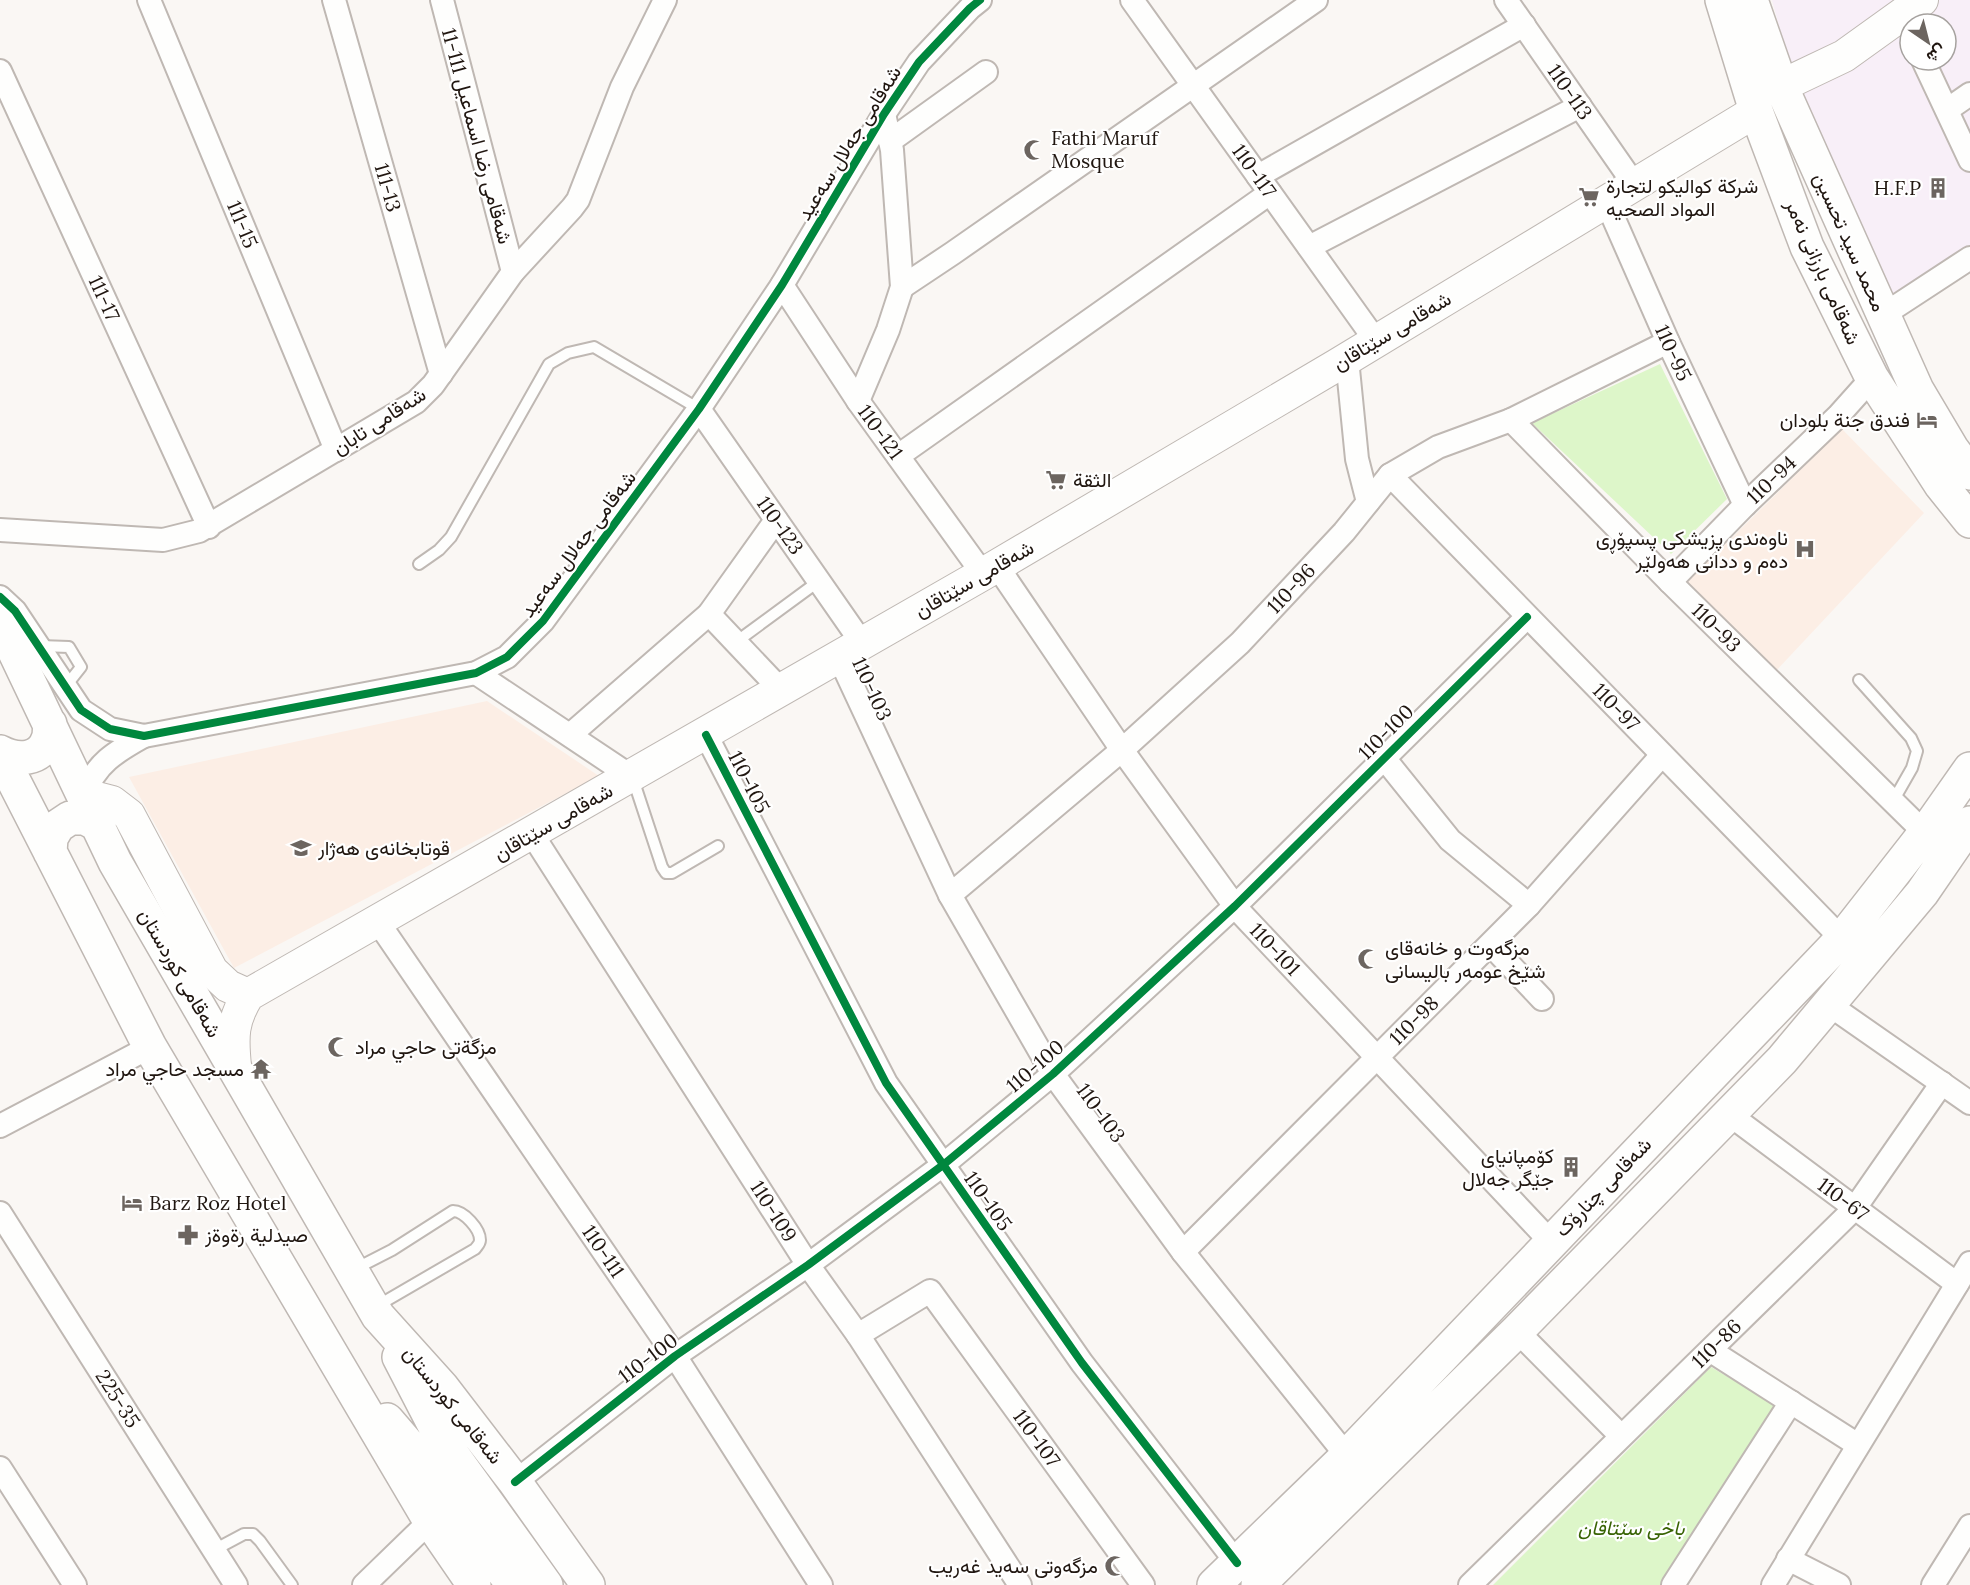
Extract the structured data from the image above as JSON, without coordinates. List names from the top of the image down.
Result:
{
  "streets": {
    "main road": [
      "محمد سید تحسین",
      "شەقامی بارزانی نەمر",
      "شەقامی سێتاقان",
      "شەقامی کوردستان",
      "شەقامی چنارۆک"
    ],
    "street": [
      "110-113",
      "شەقامی رضا اسماعيل 111-11",
      "شەقامی جەلال سەعید",
      "110-117",
      "111-13",
      "111-15",
      "111-17",
      "110-95",
      "شەقامی تابان",
      "110-121",
      "110-94",
      "110-123",
      "110-96",
      "110-93",
      "110-103",
      "110-97",
      "110-100",
      "110-105",
      "110-101",
      "110-98",
      "110-67",
      "110-109",
      "110-111",
      "110-86",
      "225-35",
      "110-107"
    ]
  },
  "crossings": [
    ["110-113", "شەقامی سێتاقان"],
    ["شەقامی رضا اسماعيل 111-11", "شەقامی تابان"],
    ["شەقامی جەلال سەعید", "110-121"],
    ["شەقامی جەلال سەعید", "110-123"],
    ["110-117", "شەقامی سێتاقان"],
    ["111-13", "شەقامی تابان"],
    ["111-15", "شەقامی تابان"],
    ["شەقامی بارزانی نەمر", "شەقامی سێتاقان"],
    ["شەقامی بارزانی نەمر", "110-94"],
    ["111-17", "شەقامی تابان"],
    ["شەقامی سێتاقان", "110-95"],
    ["شەقامی سێتاقان", "110-121"],
    ["شەقامی سێتاقان", "110-123"],
    ["شەقامی سێتاقان", "110-103"],
    ["شەقامی سێتاقان", "110-105"],
    ["شەقامی سێتاقان", "110-101"],
    ["شەقامی سێتاقان", "110-109"],
    ["شەقامی سێتاقان", "110-111"],
    ["110-95", "110-94"],
    ["110-95", "110-96"],
    ["110-121", "110-101"],
    ["110-94", "110-93"],
    ["110-123", "110-103"],
    ["110-96", "110-93"],
    ["110-96", "110-103"],
    ["110-96", "110-97"],
    ["110-96", "110-101"],
    ["110-93", "شەقامی چنارۆک"],
    ["110-103", "110-100"],
    ["110-103", "110-98"],
    ["110-103", "شەقامی چنارۆک"],
    ["110-97", "110-100"],
    ["110-97", "110-98"],
    ["110-97", "شەقامی چنارۆک"],
    ["110-100", "110-105"],
    ["110-100", "110-101"],
    ["110-100", "شەقامی کوردستان"],
    ["110-100", "110-109"],
    ["110-100", "110-111"],
    ["110-105", "شەقامی چنارۆک"],
    ["110-101", "110-98"],
    ["110-101", "شەقامی چنارۆک"],
    ["شەقامی چنارۆک", "110-67"],
    ["110-67", "110-86"],
    ["110-109", "110-107"]
  ],
  "parks": ["باخی سێتاقان"],
  "places": {
    "mosque": [
      "Fathi Maruf Mosque",
      "مزگەوت و خانەقای شێخ عومەر بالیسانی",
      "مزگةتی حاجي مراد",
      "مزگەوتی سەید غەریب"
    ],
    "building": ["H.F.P", "کۆمپانیای جێگر جەلال"],
    "supermarket": ["شركة كواليكو لتجارة المواد الصحيه", "الثقة"],
    "hotel": ["فندق جنة بلودان", "Barz Roz Hotel"],
    "hospital": ["ناوەندی پزیشکی پسپۆڕی دەم و ددانی هەولێر"],
    "school or university": ["قوتابخانەی هەژار"],
    "temple": ["مسجد حاجي مراد"],
    "pharmacy": ["صيدلية رةوةز"]
  },
  "north": "bottom right"
}
